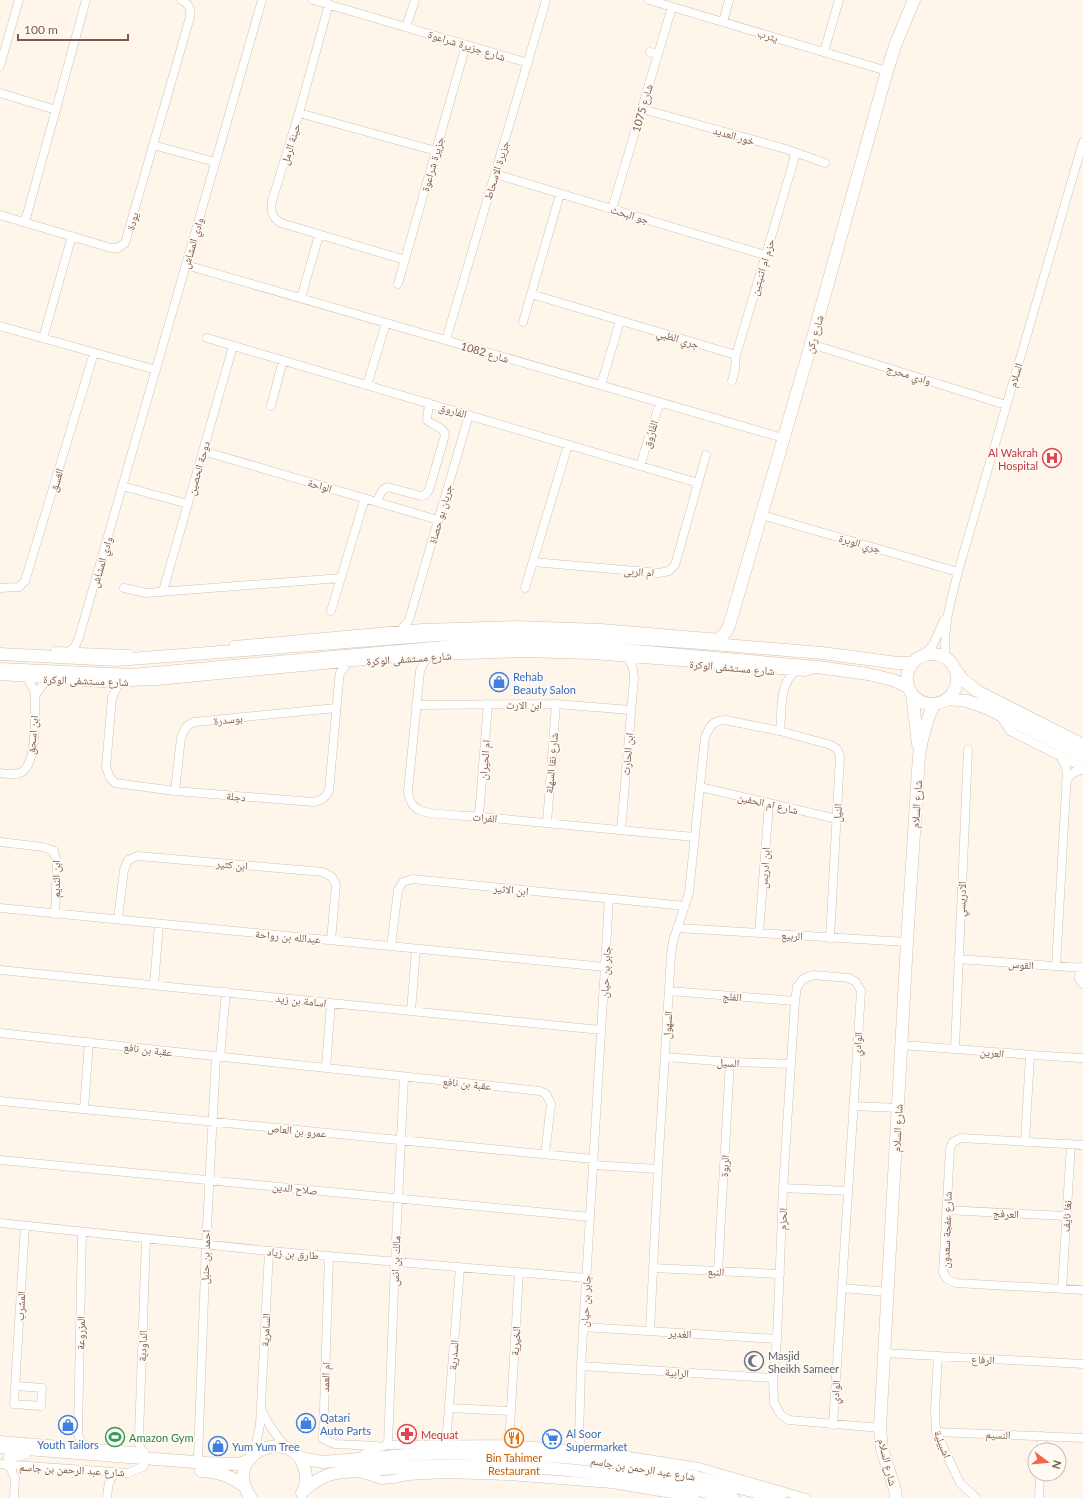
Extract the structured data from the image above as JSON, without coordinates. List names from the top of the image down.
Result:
{
  "streets": {
    "street": [
      "يثرب",
      "شارع جزيرة شراعوة",
      "شارع 1075",
      "خور العديد",
      "حينة الرمل",
      "جزيرة شراعوة",
      "جزيرة الاسحاط",
      "جو البحث",
      "يودة",
      "وادي المشاش",
      "حزم ام اثنيتين",
      "شارع ركن",
      "جري الظبي",
      "شارع 1082",
      "وادي محرج",
      "السلام",
      "الفاروق",
      "الفَارُوق",
      "دوحة الحصين",
      "الغسق",
      "الواحة",
      "جريان بو حصاة",
      "جري الوبرة",
      "ام الربى",
      "شارع مستشفى الوكرة",
      "ابن الارت",
      "بوسدرة",
      "ابن اسحق",
      "ابن الحارث",
      "ام الحيران",
      "شارع نقا السهلة",
      "دجلة",
      "شارع ام الحفين",
      "شارع السلام",
      "النيل",
      "الفرات",
      "ابن كثير",
      "ابن ادريس",
      "ابن النديم",
      "ابن الاثير",
      "الادريسي",
      "الربيع",
      "عبدالله بن رواحة",
      "القوس",
      "جابر بن حيان",
      "الفلج",
      "اسامة بن زيد",
      "السهول",
      "الوادي",
      "عقبة بن نافع",
      "العرين",
      "السيل",
      "عمرو بن العاص",
      "الربوة",
      "صلاح الدين",
      "العرفج",
      "نغا نايف",
      "الحزم",
      "شارع عفجة سعدون",
      "طارق بن زياد",
      "احمد بن حنبل",
      "مالك بن انس",
      "النبع",
      "المشرب",
      "السامرية",
      "المزروعة",
      "الغدير",
      "الخيرية",
      "الداودية",
      "السدرية",
      "الرفاع",
      "الرابية",
      "ام العمد",
      "النسيم",
      "اشبيلية",
      "شارع عبد الرحمن بن جاسم"
    ]
  },
  "crossings": [
    ["يثرب", "شارع 1075"],
    ["يثرب", "شارع ركن"],
    ["شارع جزيرة شراعوة", "جزيرة شراعوة"],
    ["شارع جزيرة شراعوة", "جزيرة الاسحاط"],
    ["شارع 1075", "خور العديد"],
    ["شارع 1075", "جو البحث"],
    ["خور العديد", "حزم ام اثنيتين"],
    ["حينة الرمل", "جزيرة شراعوة"],
    ["جزيرة الاسحاط", "جو البحث"],
    ["جزيرة الاسحاط", "شارع 1082"],
    ["جو البحث", "حزم ام اثنيتين"],
    ["وادي المشاش", "شارع 1082"],
    ["وادي المشاش", "شارع مستشفى الوكرة"],
    ["حزم ام اثنيتين", "جري الظبي"],
    ["شارع ركن", "شارع 1082"],
    ["شارع ركن", "وادي محرج"],
    ["شارع ركن", "جري الوبرة"],
    ["شارع ركن", "شارع مستشفى الوكرة"],
    ["شارع 1082", "الفَارُوق"],
    ["وادي محرج", "السلام"],
    ["السلام", "جري الوبرة"],
    ["السلام", "شارع مستشفى الوكرة"],
    ["السلام", "شارع السلام"],
    ["الفاروق", "الفَارُوق"],
    ["الفاروق", "دوحة الحصين"],
    ["الفاروق", "جريان بو حصاة"],
    ["الفاروق", "ام الربى"],
    ["دوحة الحصين", "الواحة"],
    ["الواحة", "جريان بو حصاة"],
    ["جريان بو حصاة", "شارع مستشفى الوكرة"],
    ["شارع مستشفى الوكرة", "ابن اسحق"],
    ["شارع مستشفى الوكرة", "ابن الحارث"],
    ["شارع مستشفى الوكرة", "دجلة"],
    ["شارع مستشفى الوكرة", "شارع السلام"],
    ["شارع مستشفى الوكرة", "الفرات"],
    ["ابن الارت", "ابن الحارث"],
    ["ابن الارت", "ام الحيران"],
    ["ابن الارت", "شارع نقا السهلة"],
    ["ابن الارت", "الفرات"],
    ["بوسدرة", "دجلة"],
    ["ابن الحارث", "الفرات"],
    ["ام الحيران", "الفرات"],
    ["شارع نقا السهلة", "الفرات"],
    ["شارع ام الحفين", "النيل"],
    ["شارع ام الحفين", "ابن ادريس"],
    ["شارع ام الحفين", "السهول"],
    ["شارع السلام", "الربيع"],
    ["شارع السلام", "العرين"],
    ["شارع السلام", "الحزم"],
    ["شارع السلام", "الرفاع"],
    ["النيل", "الربيع"],
    ["النيل", "السهول"],
    ["الفرات", "السهول"],
    ["ابن كثير", "عبدالله بن رواحة"],
    ["ابن ادريس", "الربيع"],
    ["ابن النديم", "عبدالله بن رواحة"],
    ["ابن الاثير", "عبدالله بن رواحة"],
    ["ابن الاثير", "جابر بن حيان"],
    ["ابن الاثير", "السهول"],
    ["الادريسي", "القوس"],
    ["الادريسي", "العرين"],
    ["الربيع", "السهول"],
    ["عبدالله بن رواحة", "جابر بن حيان"],
    ["جابر بن حيان", "اسامة بن زيد"],
    ["جابر بن حيان", "عمرو بن العاص"],
    ["جابر بن حيان", "صلاح الدين"],
    ["جابر بن حيان", "طارق بن زياد"],
    ["جابر بن حيان", "الغدير"],
    ["جابر بن حيان", "الرابية"],
    ["جابر بن حيان", "شارع عبد الرحمن بن جاسم"],
    ["الفلج", "السهول"],
    ["الفلج", "الحزم"],
    ["اسامة بن زيد", "احمد بن حنبل"],
    ["السهول", "السيل"],
    ["السهول", "النبع"],
    ["السهول", "الغدير"],
    ["الوادي", "الحزم"],
    ["عقبة بن نافع", "عمرو بن العاص"],
    ["عقبة بن نافع", "احمد بن حنبل"],
    ["عقبة بن نافع", "مالك بن انس"],
    ["السيل", "الربوة"],
    ["السيل", "الحزم"],
    ["عمرو بن العاص", "احمد بن حنبل"],
    ["عمرو بن العاص", "مالك بن انس"],
    ["الربوة", "النبع"],
    ["صلاح الدين", "احمد بن حنبل"],
    ["صلاح الدين", "مالك بن انس"],
    ["العرفج", "نغا نايف"],
    ["العرفج", "شارع عفجة سعدون"],
    ["نغا نايف", "شارع عفجة سعدون"],
    ["الحزم", "النبع"],
    ["الحزم", "الغدير"],
    ["الحزم", "الرابية"],
    ["طارق بن زياد", "احمد بن حنبل"],
    ["طارق بن زياد", "مالك بن انس"],
    ["طارق بن زياد", "المشرب"],
    ["طارق بن زياد", "السامرية"],
    ["طارق بن زياد", "المزروعة"],
    ["طارق بن زياد", "الخيرية"],
    ["طارق بن زياد", "الداودية"],
    ["طارق بن زياد", "السدرية"],
    ["طارق بن زياد", "ام العمد"],
    ["احمد بن حنبل", "شارع عبد الرحمن بن جاسم"],
    ["مالك بن انس", "ام العمد"],
    ["مالك بن انس", "شارع عبد الرحمن بن جاسم"],
    ["السامرية", "شارع عبد الرحمن بن جاسم"],
    ["المزروعة", "شارع عبد الرحمن بن جاسم"],
    ["الخيرية", "شارع عبد الرحمن بن جاسم"],
    ["الداودية", "شارع عبد الرحمن بن جاسم"],
    ["السدرية", "شارع عبد الرحمن بن جاسم"],
    ["الرفاع", "اشبيلية"],
    ["ام العمد", "شارع عبد الرحمن بن جاسم"],
    ["النسيم", "اشبيلية"]
  ],
  "places": {
    "hospital": ["Al Wakrah Hospital"],
    "shop": [
      "Rehab Beauty Salon",
      "Qatari Auto Parts",
      "Youth Tailors",
      "Yum Yum Tree"
    ],
    "mosque": ["Masjid Sheikh Sameer"],
    "pharmacy": ["Mequat"],
    "sports": ["Amazon Gym"],
    "restaurant": ["Bin Tahimer Restaurant"],
    "supermarket": ["Al Soor Supermarket"]
  },
  "scale_bar": "100 m",
  "north": "right"
}
